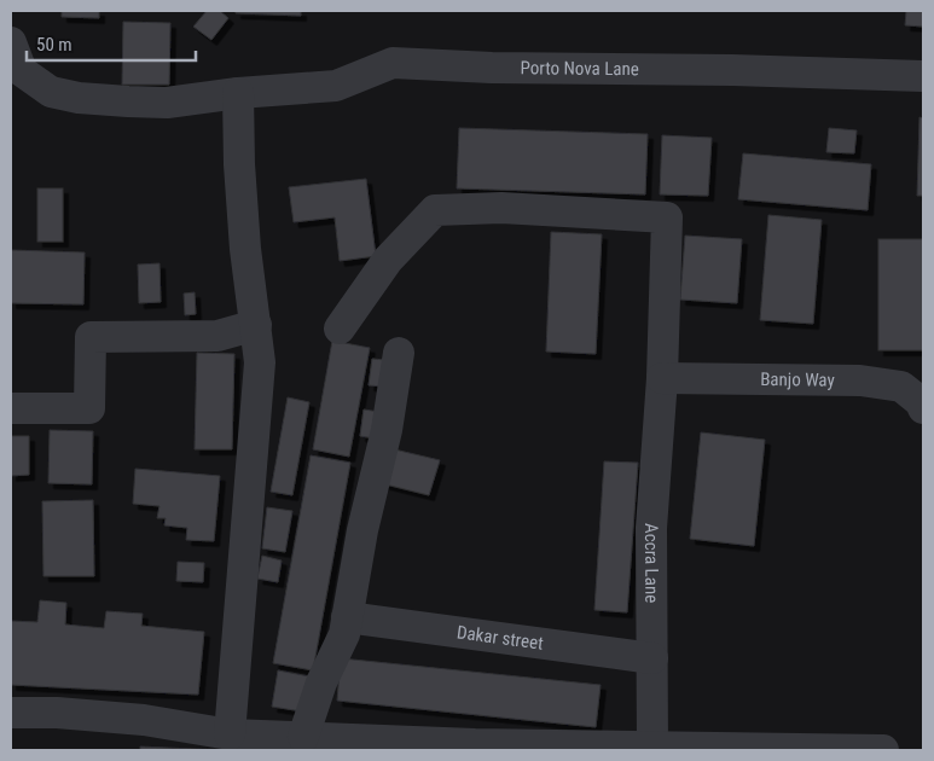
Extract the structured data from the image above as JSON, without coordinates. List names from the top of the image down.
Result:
{
  "streets": {
    "lane": [
      "Porto Nova Lane",
      "Banjo Way",
      "Accra Lane",
      "Dakar street"
    ]
  },
  "crossings": [
    ["Banjo Way", "Accra Lane"],
    ["Accra Lane", "Dakar street"]
  ],
  "scale_bar": "50 m"
}
